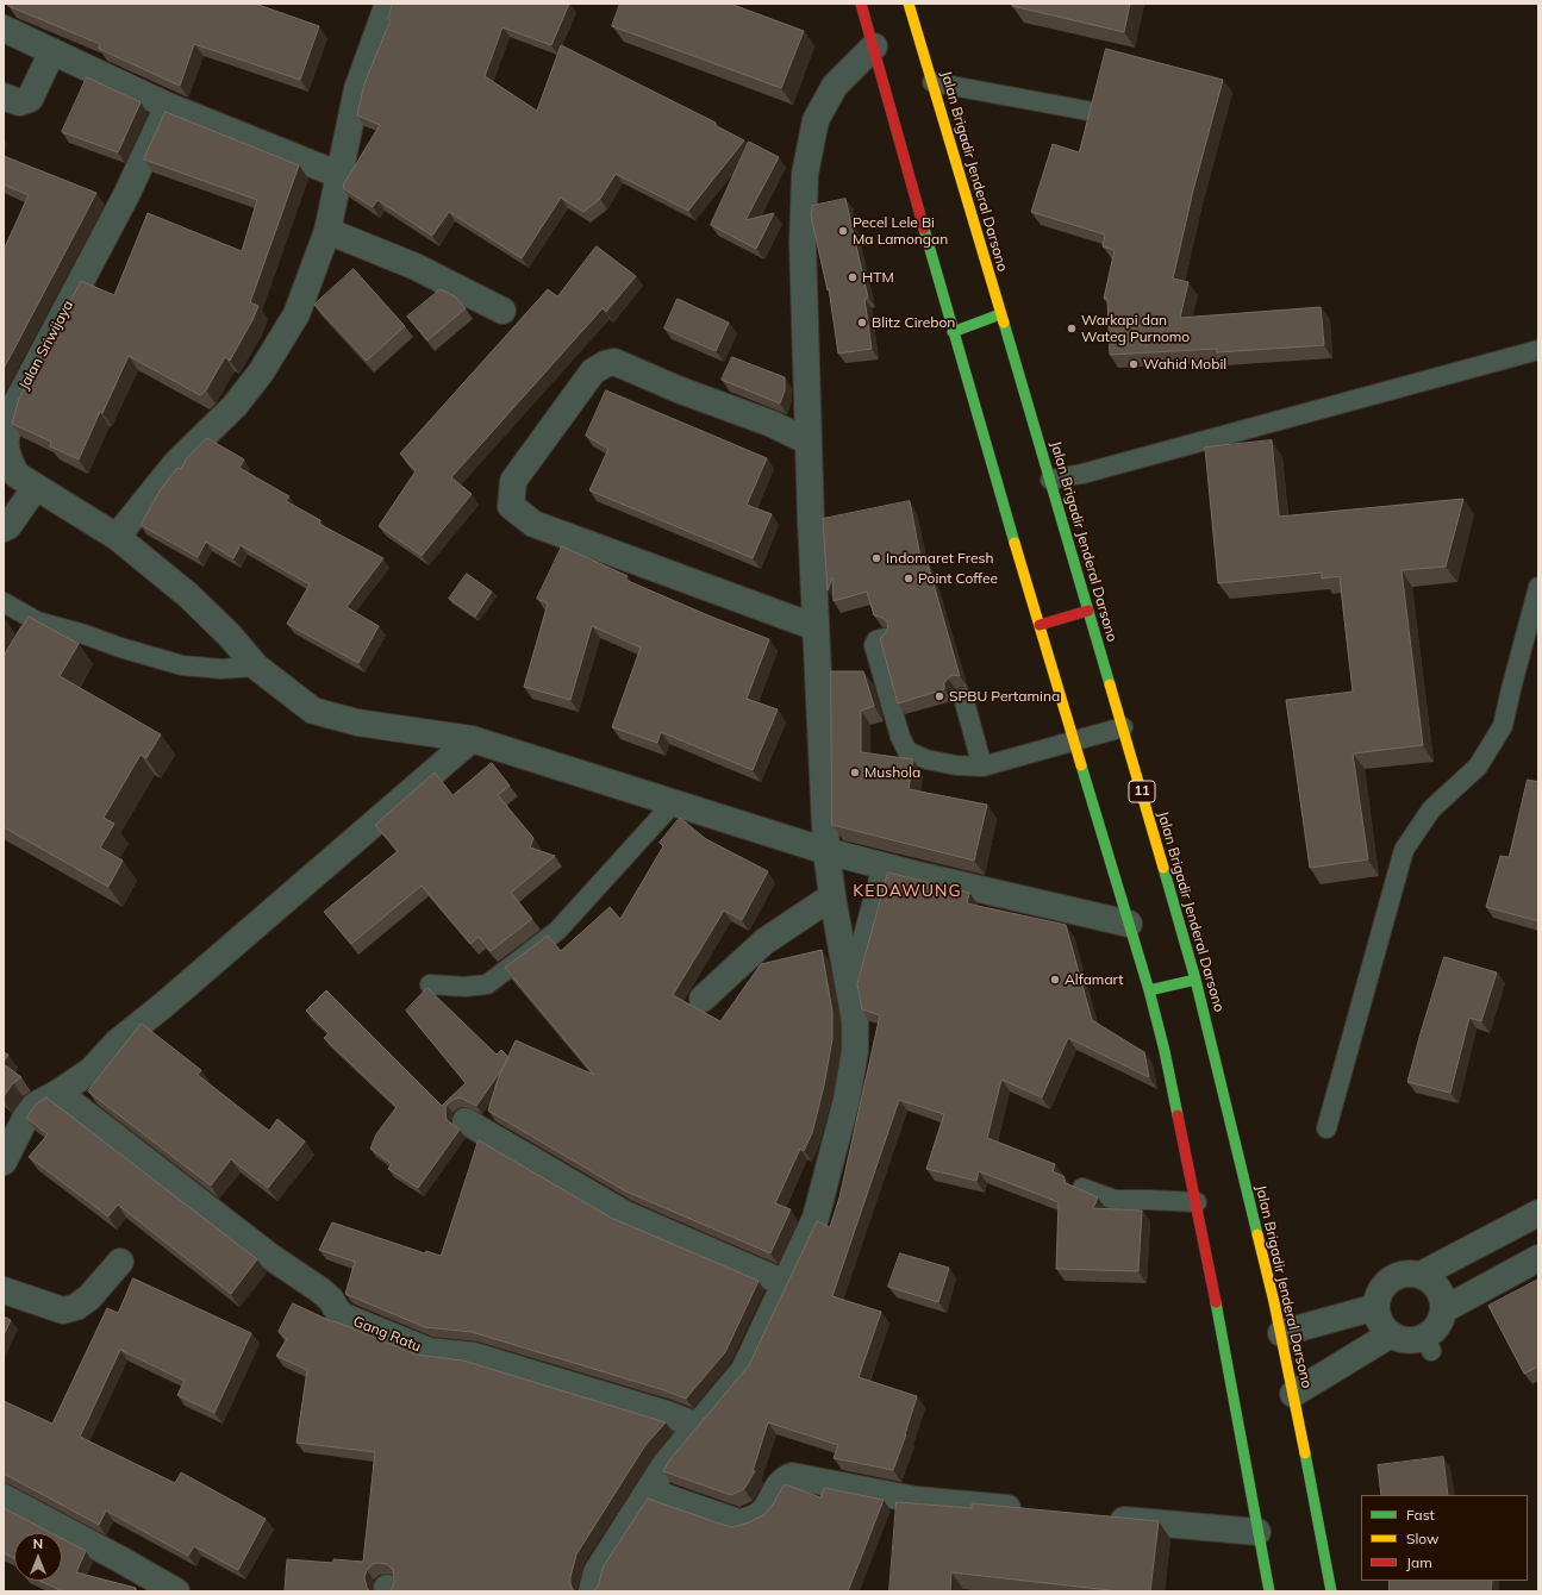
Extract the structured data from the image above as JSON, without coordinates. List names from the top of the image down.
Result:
{
  "streets": {
    "highway": ["Jalan Brigadir Jenderal Darsono", "11"],
    "street": ["Jalan Sriwijaya", "Gang Ratu"]
  },
  "districts": ["KEDAWUNG"],
  "places": [
    "Pecel Lele Bi Ma Lamongan",
    "HTM",
    "Blitz Cirebon",
    "Warkapi dan Wateg Purnomo",
    "Wahid Mobil",
    "Indomaret Fresh",
    "Point Coffee",
    "SPBU Pertamina",
    "Mushola",
    "Alfamart"
  ],
  "legend": ["Fast", "Slow", "Jam"],
  "north": "top"
}
